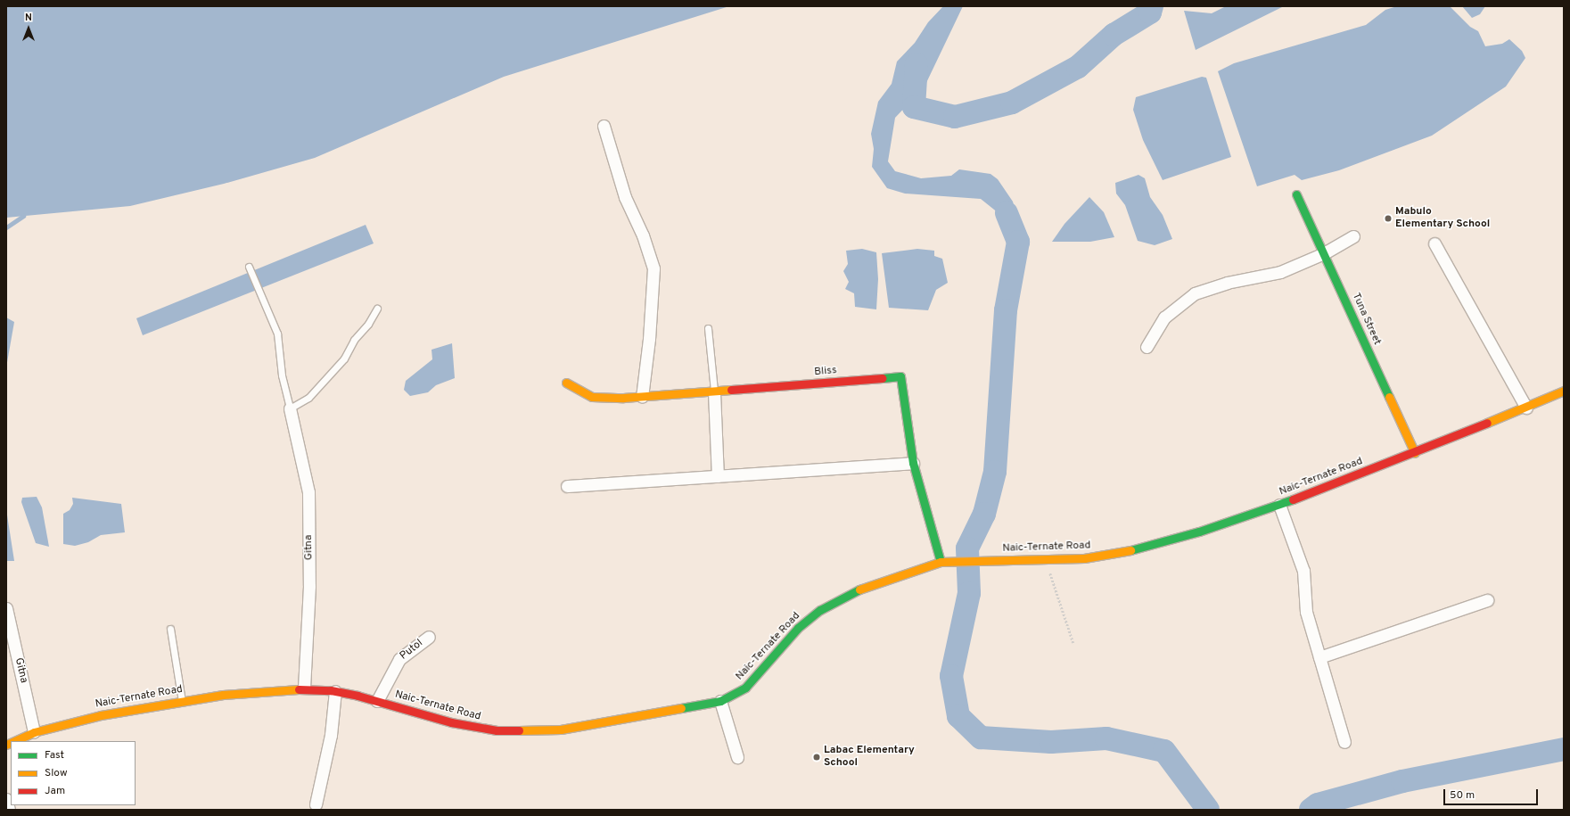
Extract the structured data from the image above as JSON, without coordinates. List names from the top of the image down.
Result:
{
  "streets": {
    "main road": ["Tuna Street", "Bliss", "Naic-Ternate Road"],
    "street": ["Gitna", "Putol"]
  },
  "crossings": [
    ["Tuna Street", "Naic-Ternate Road"],
    ["Bliss", "Naic-Ternate Road"],
    ["Naic-Ternate Road", "Gitna"],
    ["Naic-Ternate Road", "Putol"]
  ],
  "places": ["Mabulo Elementary School", "Labac Elementary School"],
  "legend": ["Fast", "Slow", "Jam"],
  "scale_bar": "50 m",
  "north": "top"
}
